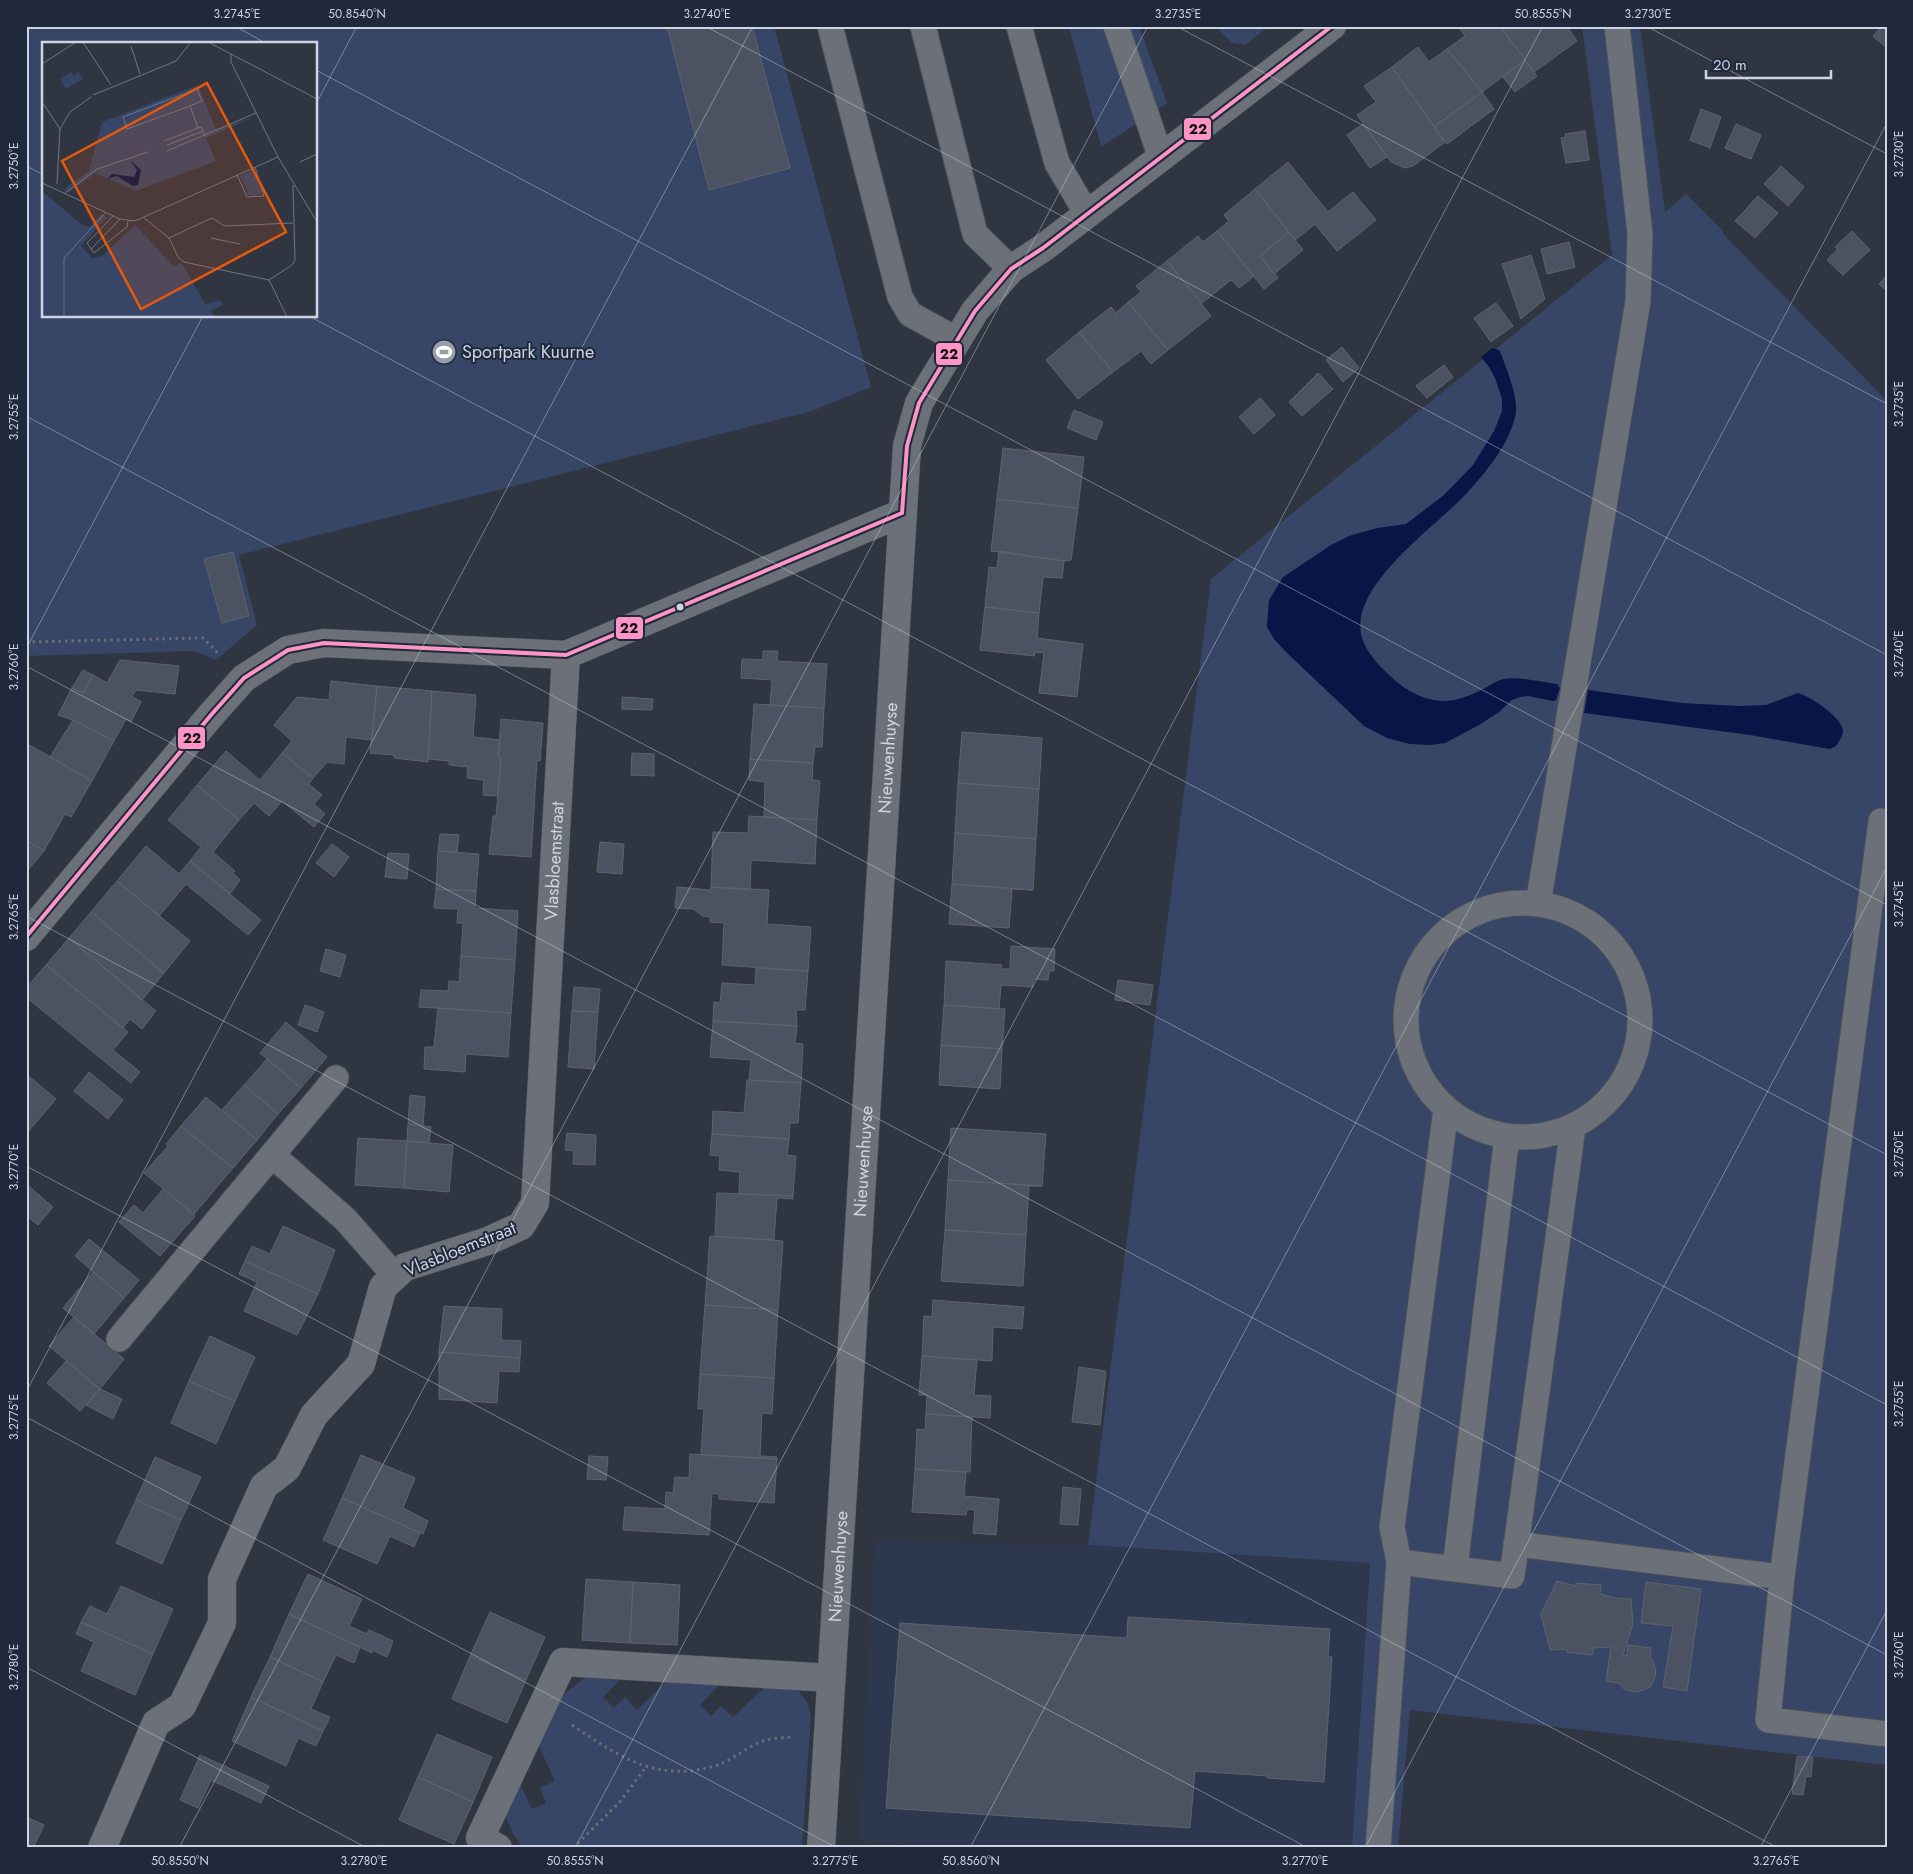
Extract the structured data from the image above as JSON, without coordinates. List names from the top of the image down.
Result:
{
  "streets": {
    "street": ["Nieuwenhuyse", "Vlasbloemstraat"]
  },
  "places": {
    "sports": ["Sportpark Kuurne"]
  },
  "lines": ["transit line 22"],
  "scale_bar": "20 m",
  "coordinates": [
    "3.2745°E",
    "50.8540°N",
    "3.2740°E",
    "3.2735°E",
    "50.8555°N",
    "3.2730°E",
    "3.2750°E",
    "3.2755°E",
    "3.2760°E",
    "3.2765°E",
    "3.2770°E",
    "3.2775°E",
    "3.2780°E",
    "50.8550°N",
    "50.8560°N"
  ]
}
